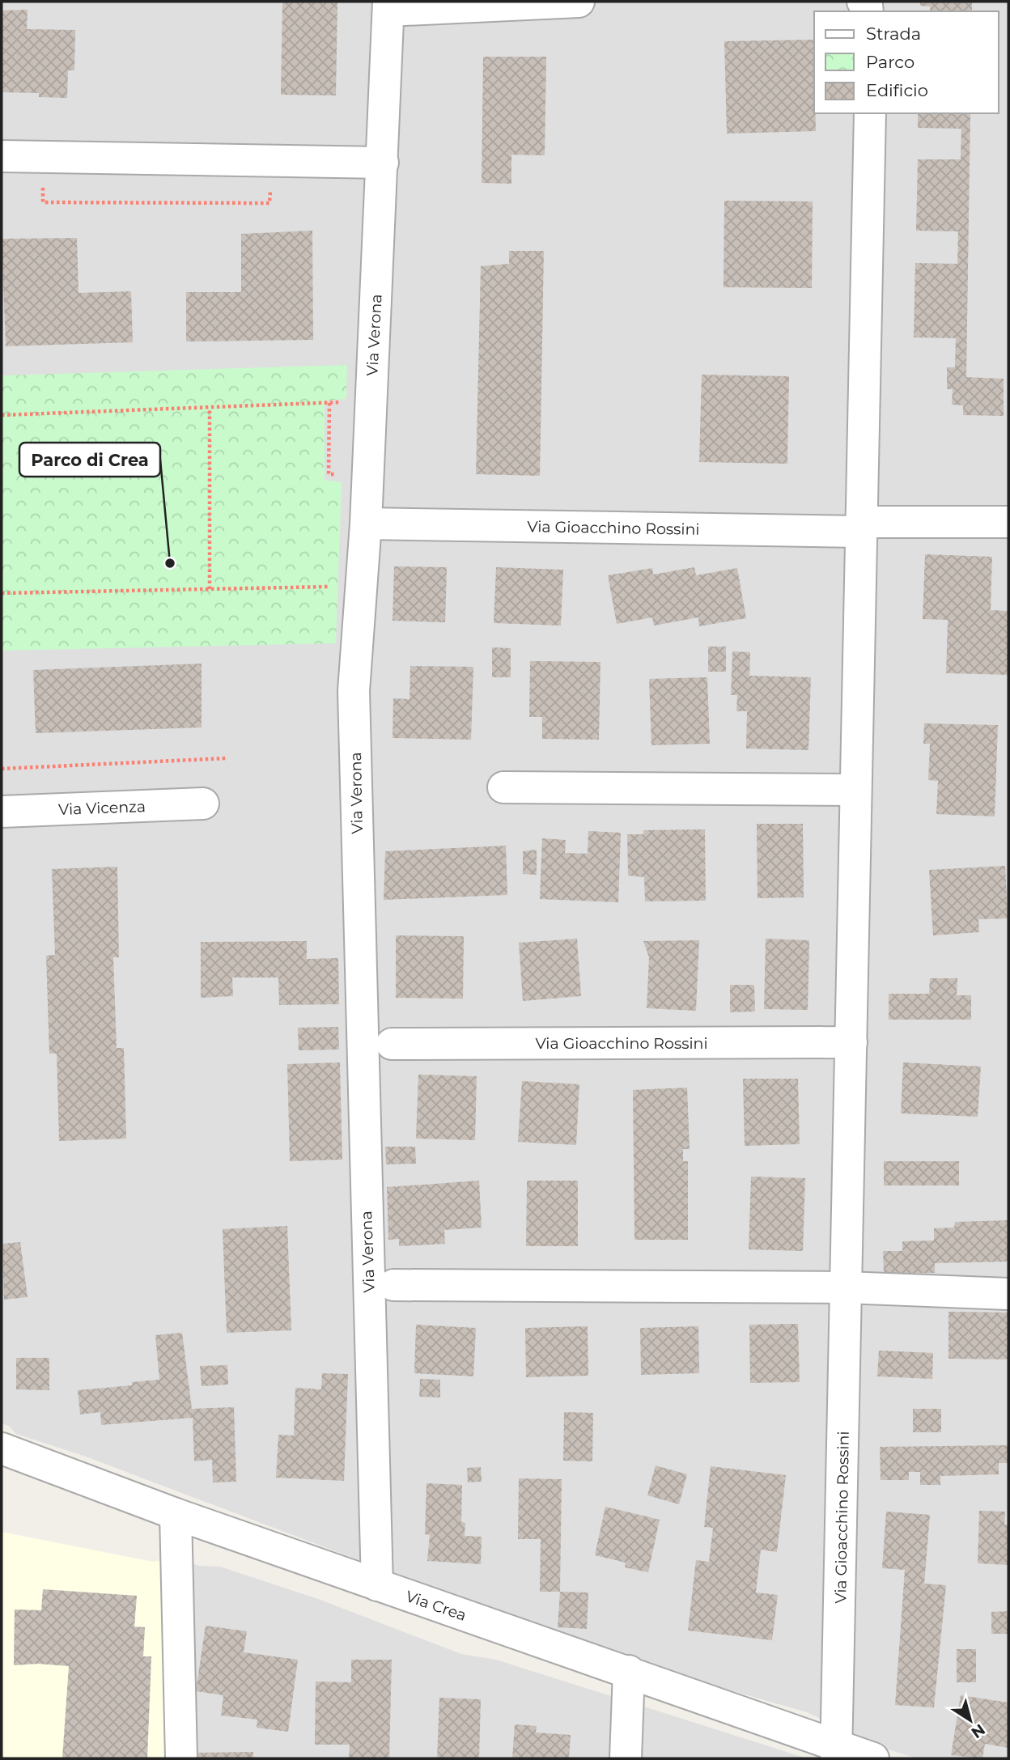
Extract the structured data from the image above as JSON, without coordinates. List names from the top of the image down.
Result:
{
  "streets": {
    "street": [
      "Via Verona",
      "Via Gioacchino Rossini",
      "Via Vicenza",
      "Via Crea"
    ]
  },
  "crossings": [
    ["Via Verona", "Via Gioacchino Rossini"],
    ["Via Verona", "Via Crea"],
    ["Via Gioacchino Rossini", "Via Crea"]
  ],
  "places": ["Parco di Crea"],
  "legend": ["Strada", "Parco", "Edificio"],
  "north": "bottom right"
}
